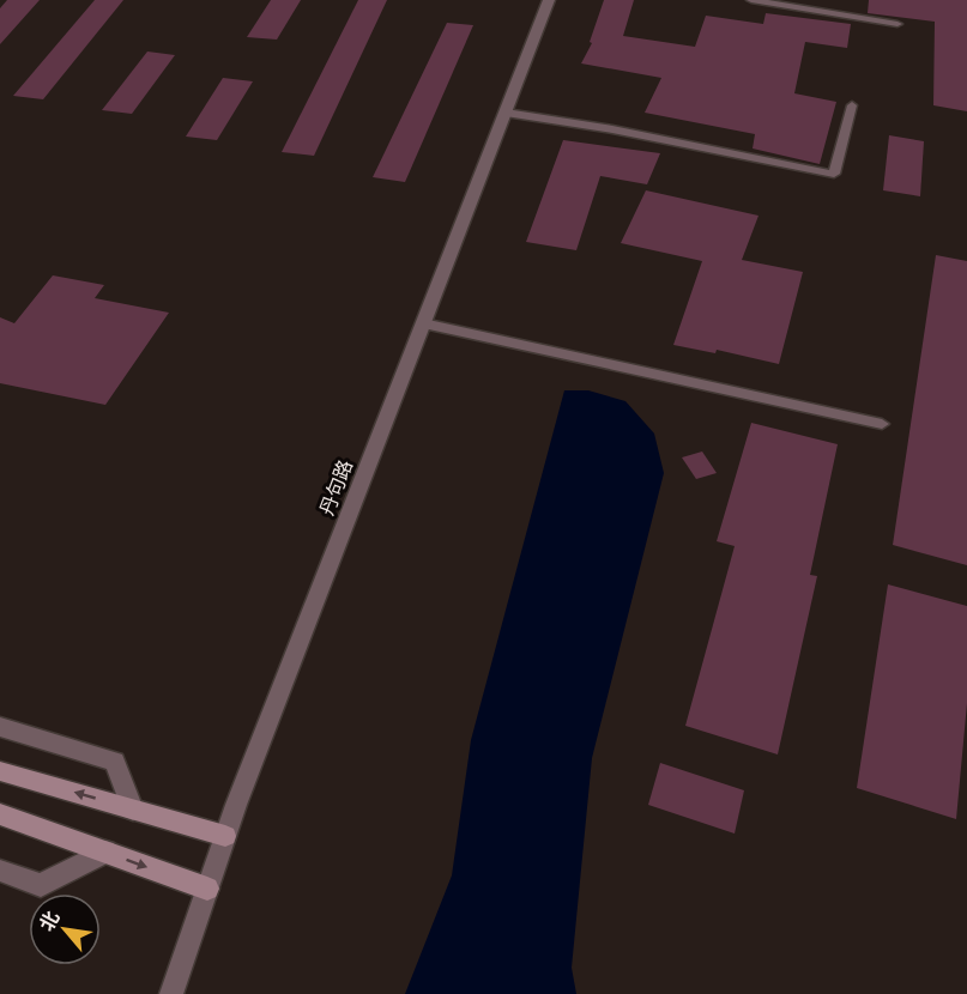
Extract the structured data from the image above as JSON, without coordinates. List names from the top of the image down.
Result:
{
  "streets": {
    "street": ["丹句路"]
  },
  "north": "top left"
}
